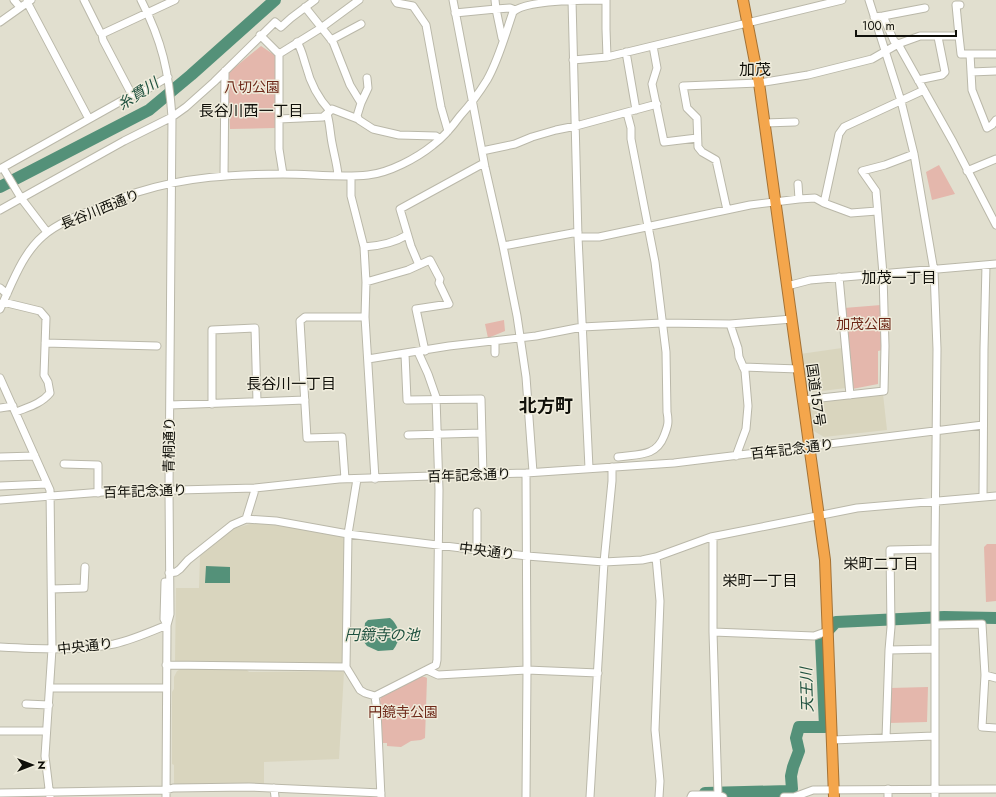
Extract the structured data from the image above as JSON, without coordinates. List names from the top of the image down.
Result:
{
  "streets": {
    "highway": ["国道157号"],
    "street": [
      "長谷川西通り",
      "青桐通り",
      "百年記念通り",
      "中央通り"
    ]
  },
  "crossings": [
    ["長谷川西通り", "青桐通り"],
    ["国道157号", "百年記念通り"],
    ["国道157号", "中央通り"],
    ["青桐通り", "百年記念通り"],
    ["青桐通り", "中央通り"]
  ],
  "districts": [
    "加茂",
    "長谷川西一丁目",
    "加茂一丁目",
    "長谷川一丁目",
    "北方町",
    "栄町二丁目",
    "栄町一丁目"
  ],
  "water": ["糸貫川", "円鏡寺の池", "天王川"],
  "parks": ["八切公園", "加茂公園", "円鏡寺公園"],
  "scale_bar": "100 m",
  "north": "right"
}
